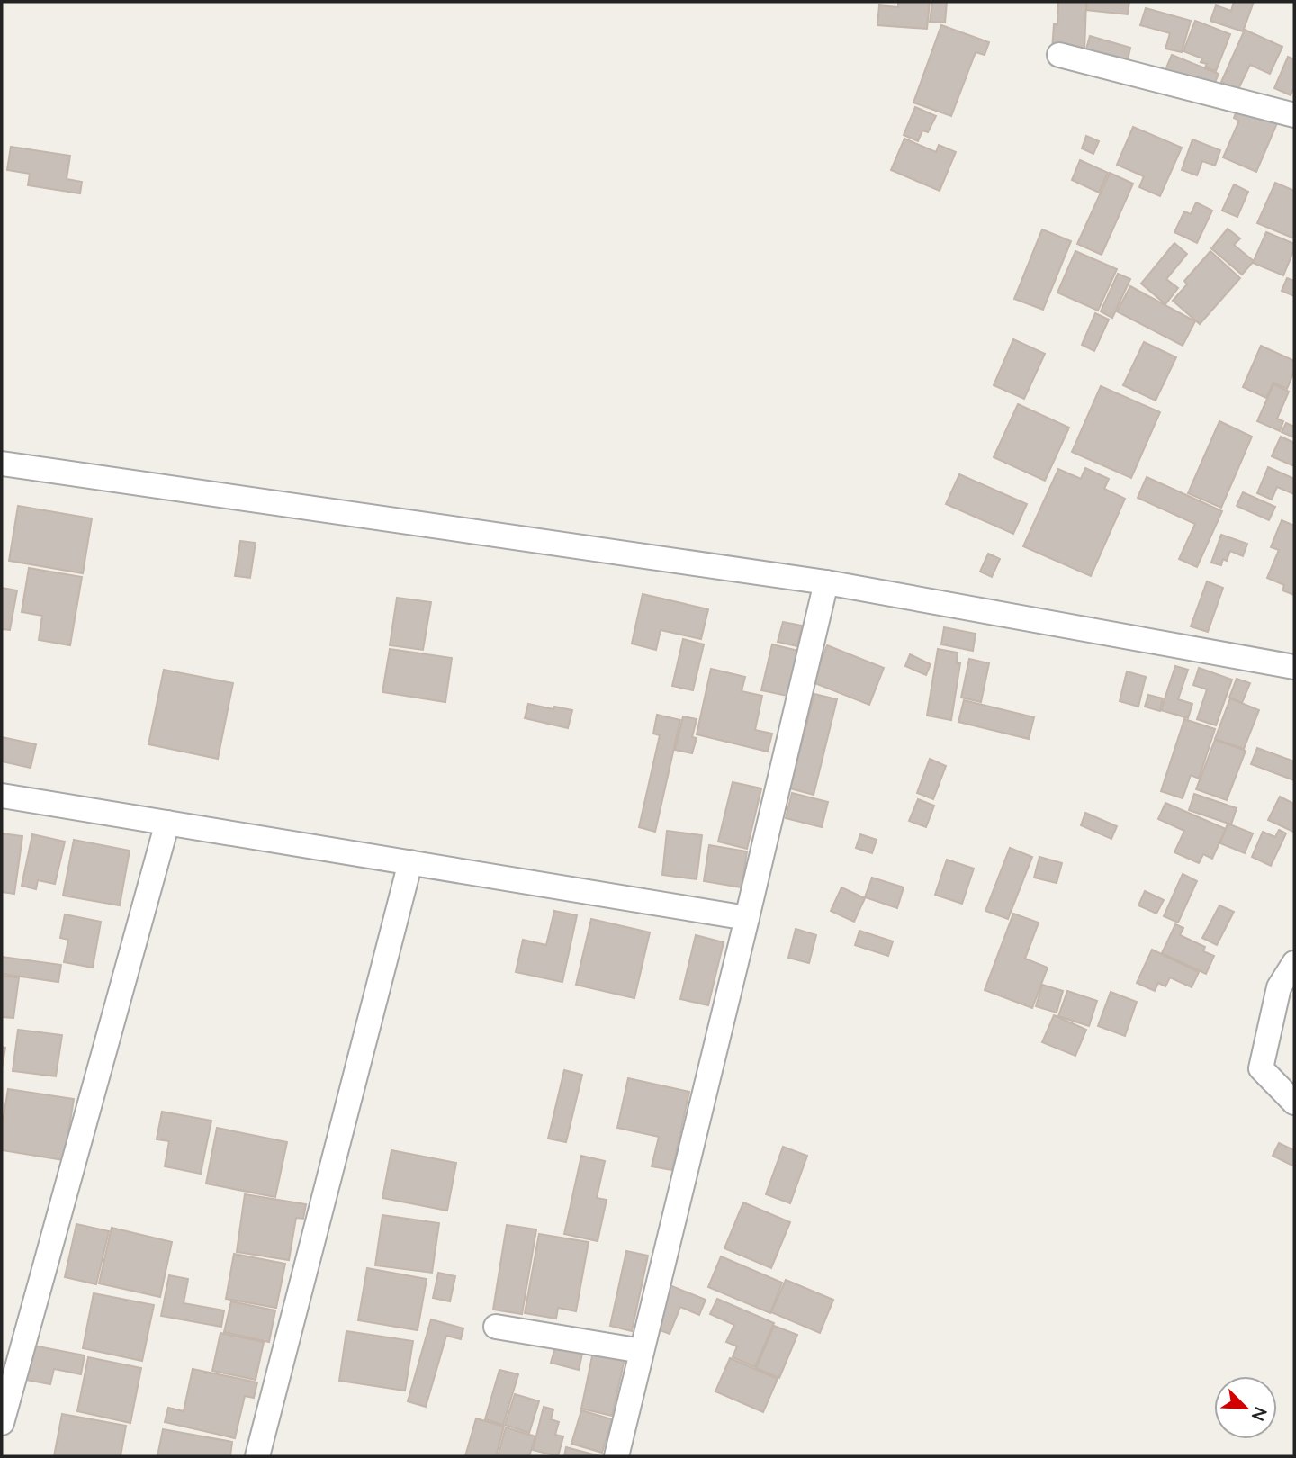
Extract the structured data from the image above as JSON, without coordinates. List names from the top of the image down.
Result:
{
  "north": "bottom right"
}
